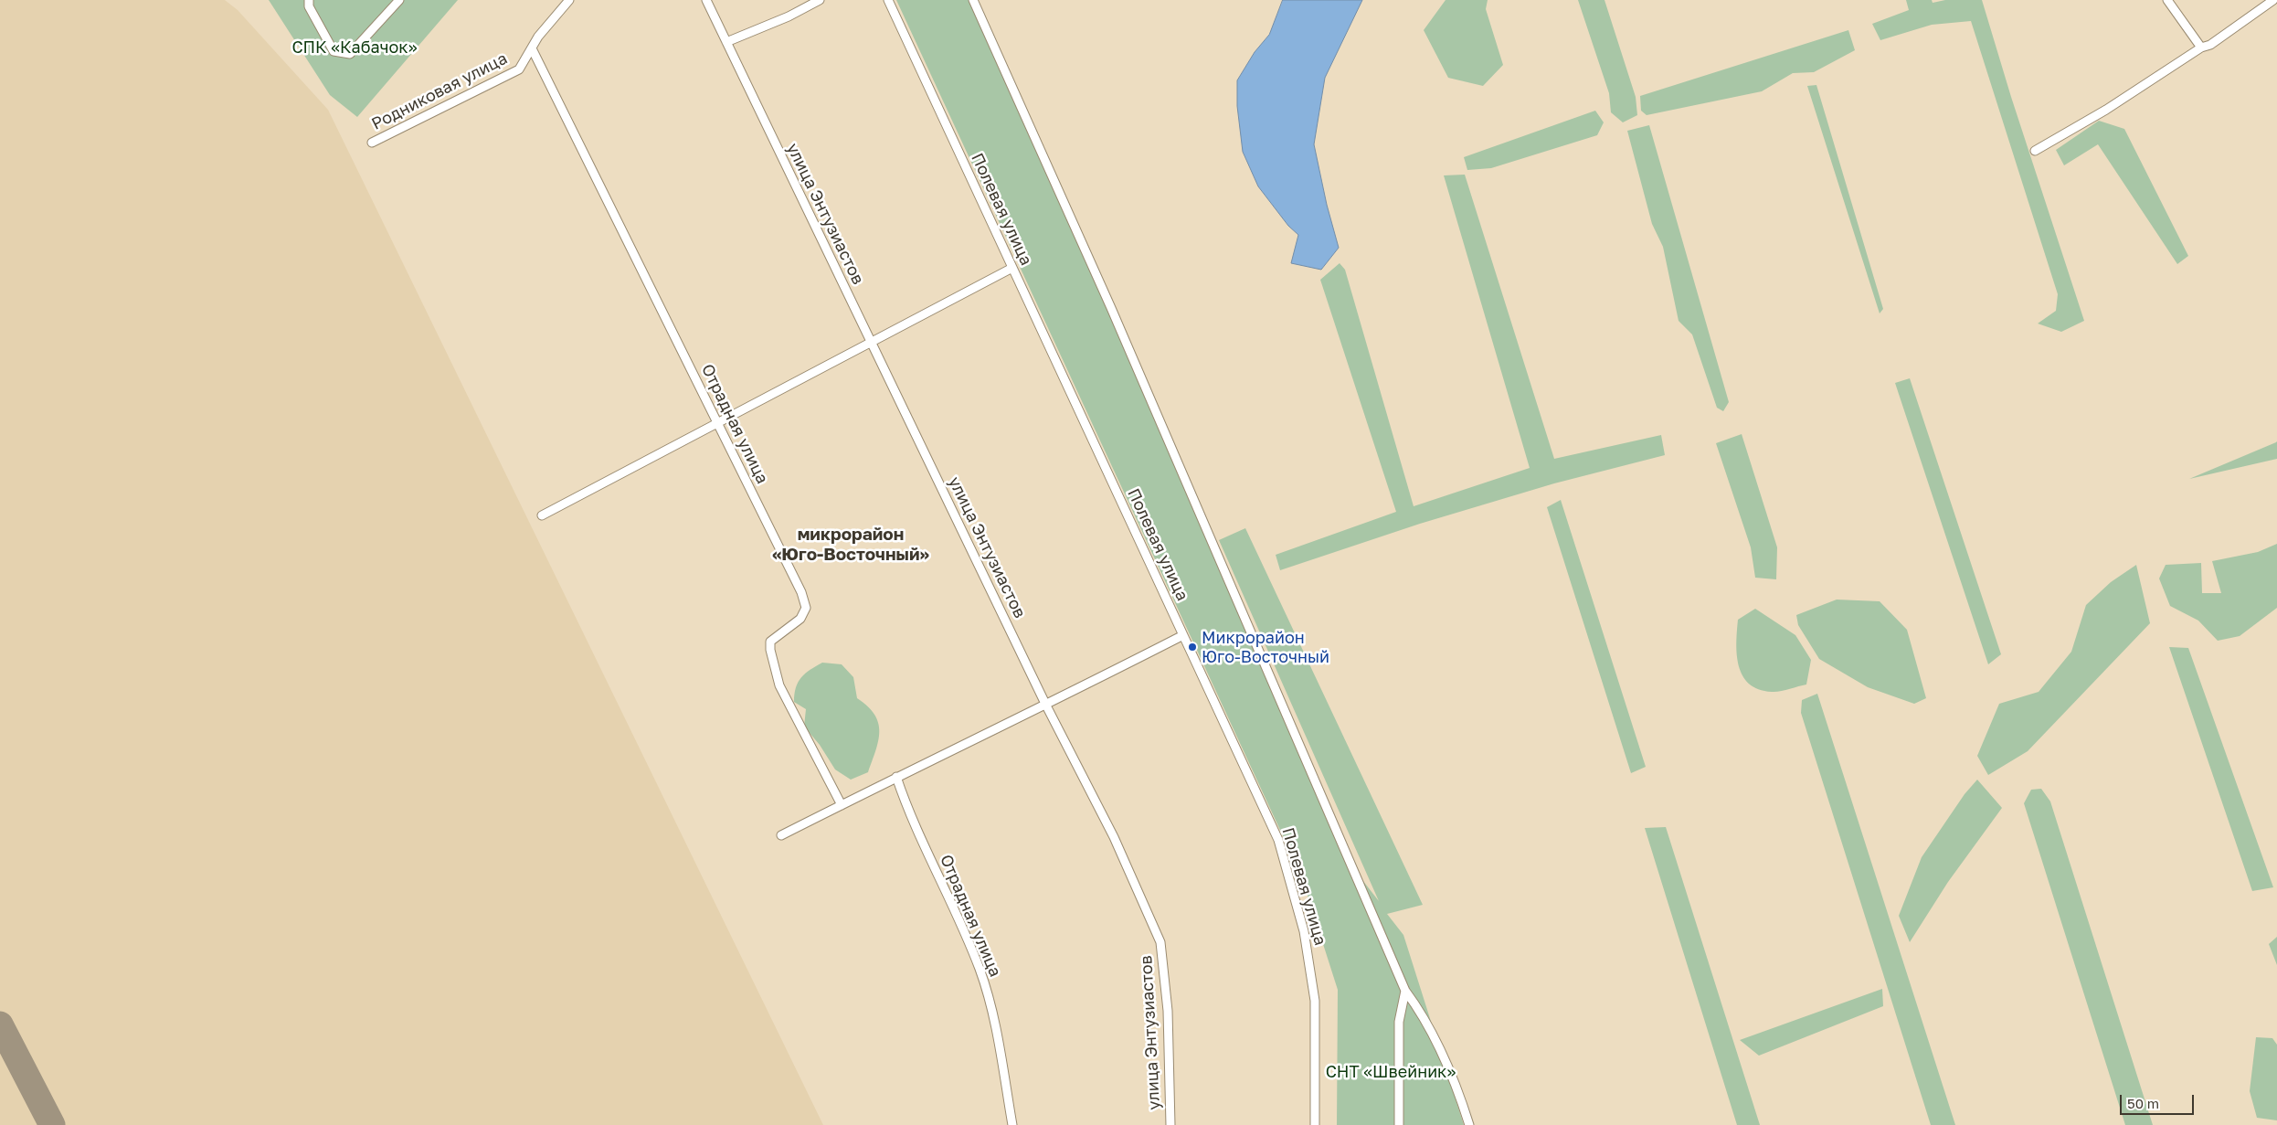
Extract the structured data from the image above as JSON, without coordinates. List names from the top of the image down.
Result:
{
  "streets": {
    "street": [
      "Родниковая улица",
      "Полевая улица",
      "улица Энтузиастов",
      "Отрадная улица"
    ]
  },
  "crossings": [
    ["Родниковая улица", "Отрадная улица"]
  ],
  "districts": ["микрорайон «Юго-Восточный»"],
  "parks": ["СПК «Кабачок»", "СНТ «Швейник»"],
  "places": ["Микрорайон Юго-Восточный"],
  "scale_bar": "50 m"
}
